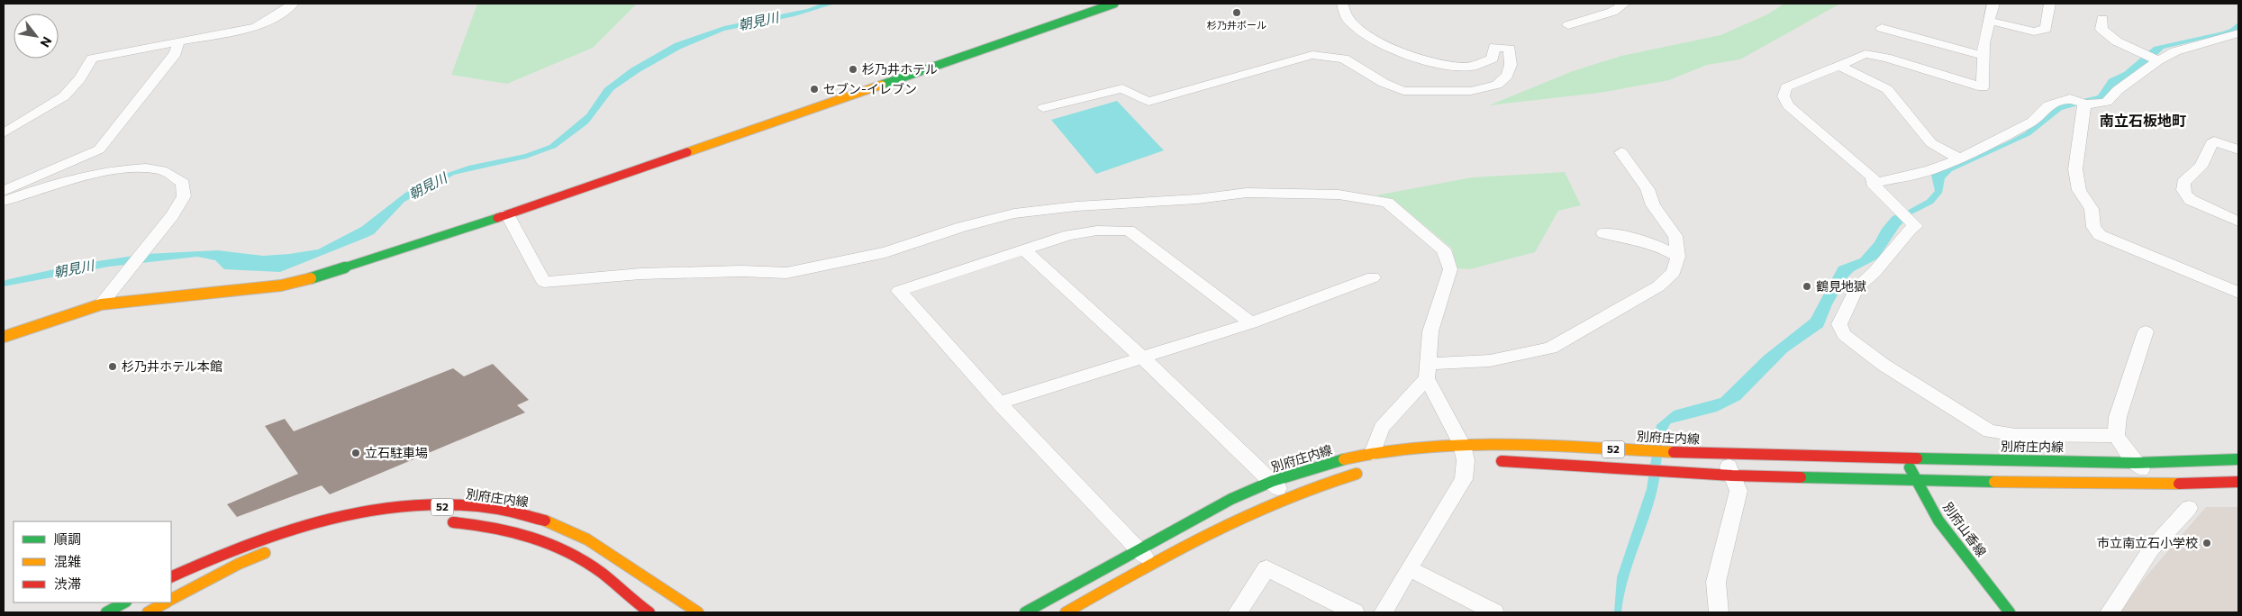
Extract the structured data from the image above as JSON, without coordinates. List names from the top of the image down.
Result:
{
  "streets": {
    "main road": ["別府庄内線", "52", "別府山香線"]
  },
  "crossings": [
    ["別府庄内線", "別府山香線"],
    ["52", "別府山香線"]
  ],
  "districts": ["南立石板地町"],
  "water": ["朝見川"],
  "places": [
    "杉乃井ボール",
    "杉乃井ホテル",
    "セブン-イレブン",
    "鶴見地獄",
    "杉乃井ホテル本館",
    "立石駐車場",
    "市立南立石小学校"
  ],
  "legend": ["順調", "混雑", "渋滞"],
  "north": "bottom right"
}
